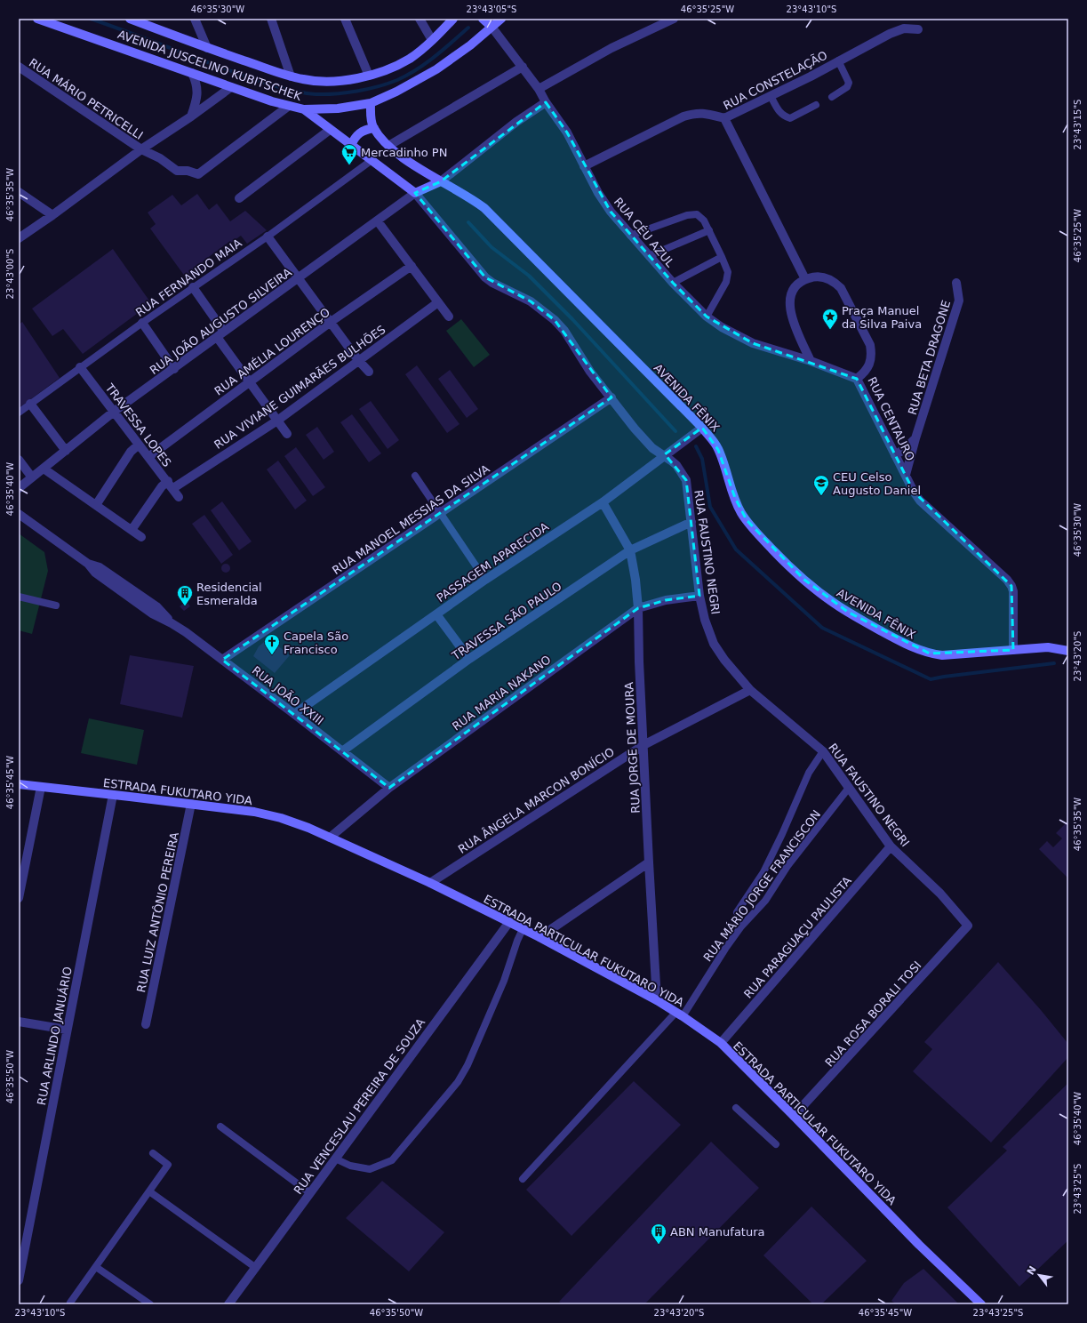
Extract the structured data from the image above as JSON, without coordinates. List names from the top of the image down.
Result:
{
  "streets": {
    "street": [
      "AVENIDA JUSCELINO KUBITSCHEK",
      "RUA CONSTELAÇÃO",
      "RUA MÁRIO PETRICELLI",
      "RUA CÉU AZUL",
      "RUA JOÃO AUGUSTO SILVEIRA",
      "RUA AMÉLIA LOURENÇO",
      "RUA BETA DRAGONE",
      "RUA VIVIANE GUIMARÃES BULHÕES",
      "AVENIDA FÊNIX",
      "RUA CENTAURO",
      "TRAVESSA LOPES",
      "RUA MANOEL MESSIAS DA SILVA",
      "RUA FAUSTINO NEGRI",
      "PASSAGEM APARECIDA",
      "TRAVESSA SÃO PAULO",
      "RUA MARIA NAKANO",
      "RUA JOÃO XXIII",
      "RUA JORGE DE MOURA",
      "ESTRADA FUKUTARO YIDA",
      "RUA ÂNGELA MARCON BONÍCIO",
      "RUA LUIZ ANTÔNIO PEREIRA",
      "RUA PARAGUAÇU PAULISTA",
      "ESTRADA PARTICULAR FUKUTARO YIDA",
      "RUA ROSA BORALI TOSI",
      "RUA ARLINDO JANUÁRIO",
      "RUA VENCESLAU PEREIRA DE SOUZA"
    ],
    "lane": ["RUA FERNANDO MAIA", "RUA MÁRIO JORGE FRANCISCON"]
  },
  "crossings": [
    ["AVENIDA JUSCELINO KUBITSCHEK", "RUA MÁRIO PETRICELLI"],
    ["AVENIDA JUSCELINO KUBITSCHEK", "RUA CÉU AZUL"],
    ["AVENIDA JUSCELINO KUBITSCHEK", "AVENIDA FÊNIX"],
    ["RUA CONSTELAÇÃO", "RUA CÉU AZUL"],
    ["RUA CÉU AZUL", "RUA CENTAURO"],
    ["RUA FERNANDO MAIA", "TRAVESSA LOPES"],
    ["RUA JOÃO AUGUSTO SILVEIRA", "AVENIDA FÊNIX"],
    ["RUA JOÃO AUGUSTO SILVEIRA", "TRAVESSA LOPES"],
    ["RUA JOÃO AUGUSTO SILVEIRA", "RUA FAUSTINO NEGRI"],
    ["RUA AMÉLIA LOURENÇO", "TRAVESSA LOPES"],
    ["RUA BETA DRAGONE", "RUA CENTAURO"],
    ["RUA VIVIANE GUIMARÃES BULHÕES", "TRAVESSA LOPES"],
    ["AVENIDA FÊNIX", "RUA CENTAURO"],
    ["AVENIDA FÊNIX", "PASSAGEM APARECIDA"],
    ["RUA MANOEL MESSIAS DA SILVA", "RUA FAUSTINO NEGRI"],
    ["RUA MANOEL MESSIAS DA SILVA", "RUA JOÃO XXIII"],
    ["RUA FAUSTINO NEGRI", "PASSAGEM APARECIDA"],
    ["RUA FAUSTINO NEGRI", "TRAVESSA SÃO PAULO"],
    ["RUA FAUSTINO NEGRI", "RUA MARIA NAKANO"],
    ["RUA FAUSTINO NEGRI", "RUA ÂNGELA MARCON BONÍCIO"],
    ["RUA FAUSTINO NEGRI", "RUA MÁRIO JORGE FRANCISCON"],
    ["RUA FAUSTINO NEGRI", "RUA PARAGUAÇU PAULISTA"],
    ["RUA FAUSTINO NEGRI", "RUA ROSA BORALI TOSI"],
    ["PASSAGEM APARECIDA", "RUA JOÃO XXIII"],
    ["PASSAGEM APARECIDA", "RUA JORGE DE MOURA"],
    ["TRAVESSA SÃO PAULO", "RUA JOÃO XXIII"],
    ["TRAVESSA SÃO PAULO", "RUA JORGE DE MOURA"],
    ["RUA MARIA NAKANO", "RUA JOÃO XXIII"],
    ["RUA MARIA NAKANO", "RUA JORGE DE MOURA"],
    ["RUA MARIA NAKANO", "ESTRADA FUKUTARO YIDA"],
    ["RUA MARIA NAKANO", "ESTRADA PARTICULAR FUKUTARO YIDA"],
    ["RUA JORGE DE MOURA", "RUA ÂNGELA MARCON BONÍCIO"],
    ["RUA JORGE DE MOURA", "ESTRADA PARTICULAR FUKUTARO YIDA"],
    ["ESTRADA FUKUTARO YIDA", "RUA LUIZ ANTÔNIO PEREIRA"],
    ["ESTRADA FUKUTARO YIDA", "ESTRADA PARTICULAR FUKUTARO YIDA"],
    ["ESTRADA FUKUTARO YIDA", "RUA ARLINDO JANUÁRIO"],
    ["RUA ÂNGELA MARCON BONÍCIO", "ESTRADA PARTICULAR FUKUTARO YIDA"],
    ["RUA MÁRIO JORGE FRANCISCON", "ESTRADA PARTICULAR FUKUTARO YIDA"],
    ["RUA PARAGUAÇU PAULISTA", "ESTRADA PARTICULAR FUKUTARO YIDA"],
    ["ESTRADA PARTICULAR FUKUTARO YIDA", "RUA ROSA BORALI TOSI"],
    ["ESTRADA PARTICULAR FUKUTARO YIDA", "RUA VENCESLAU PEREIRA DE SOUZA"]
  ],
  "places": {
    "supermarket": ["Mercadinho PN"],
    "place": ["Praça Manuel da Silva Paiva"],
    "school or university": ["CEU Celso Augusto Daniel"],
    "building": ["Residencial Esmeralda", "ABN Manufatura"],
    "church": ["Capela São Francisco"]
  },
  "north": "top left",
  "coordinates": [
    "46°35'30\"W",
    "23°43'05\"S",
    "46°35'25\"W",
    "23°43'10\"S",
    "23°43'15\"S",
    "46°35'35\"W",
    "23°43'00\"S",
    "46°35'40\"W",
    "23°43'20\"S",
    "46°35'45\"W",
    "46°35'50\"W",
    "23°43'25\"S"
  ]
}
